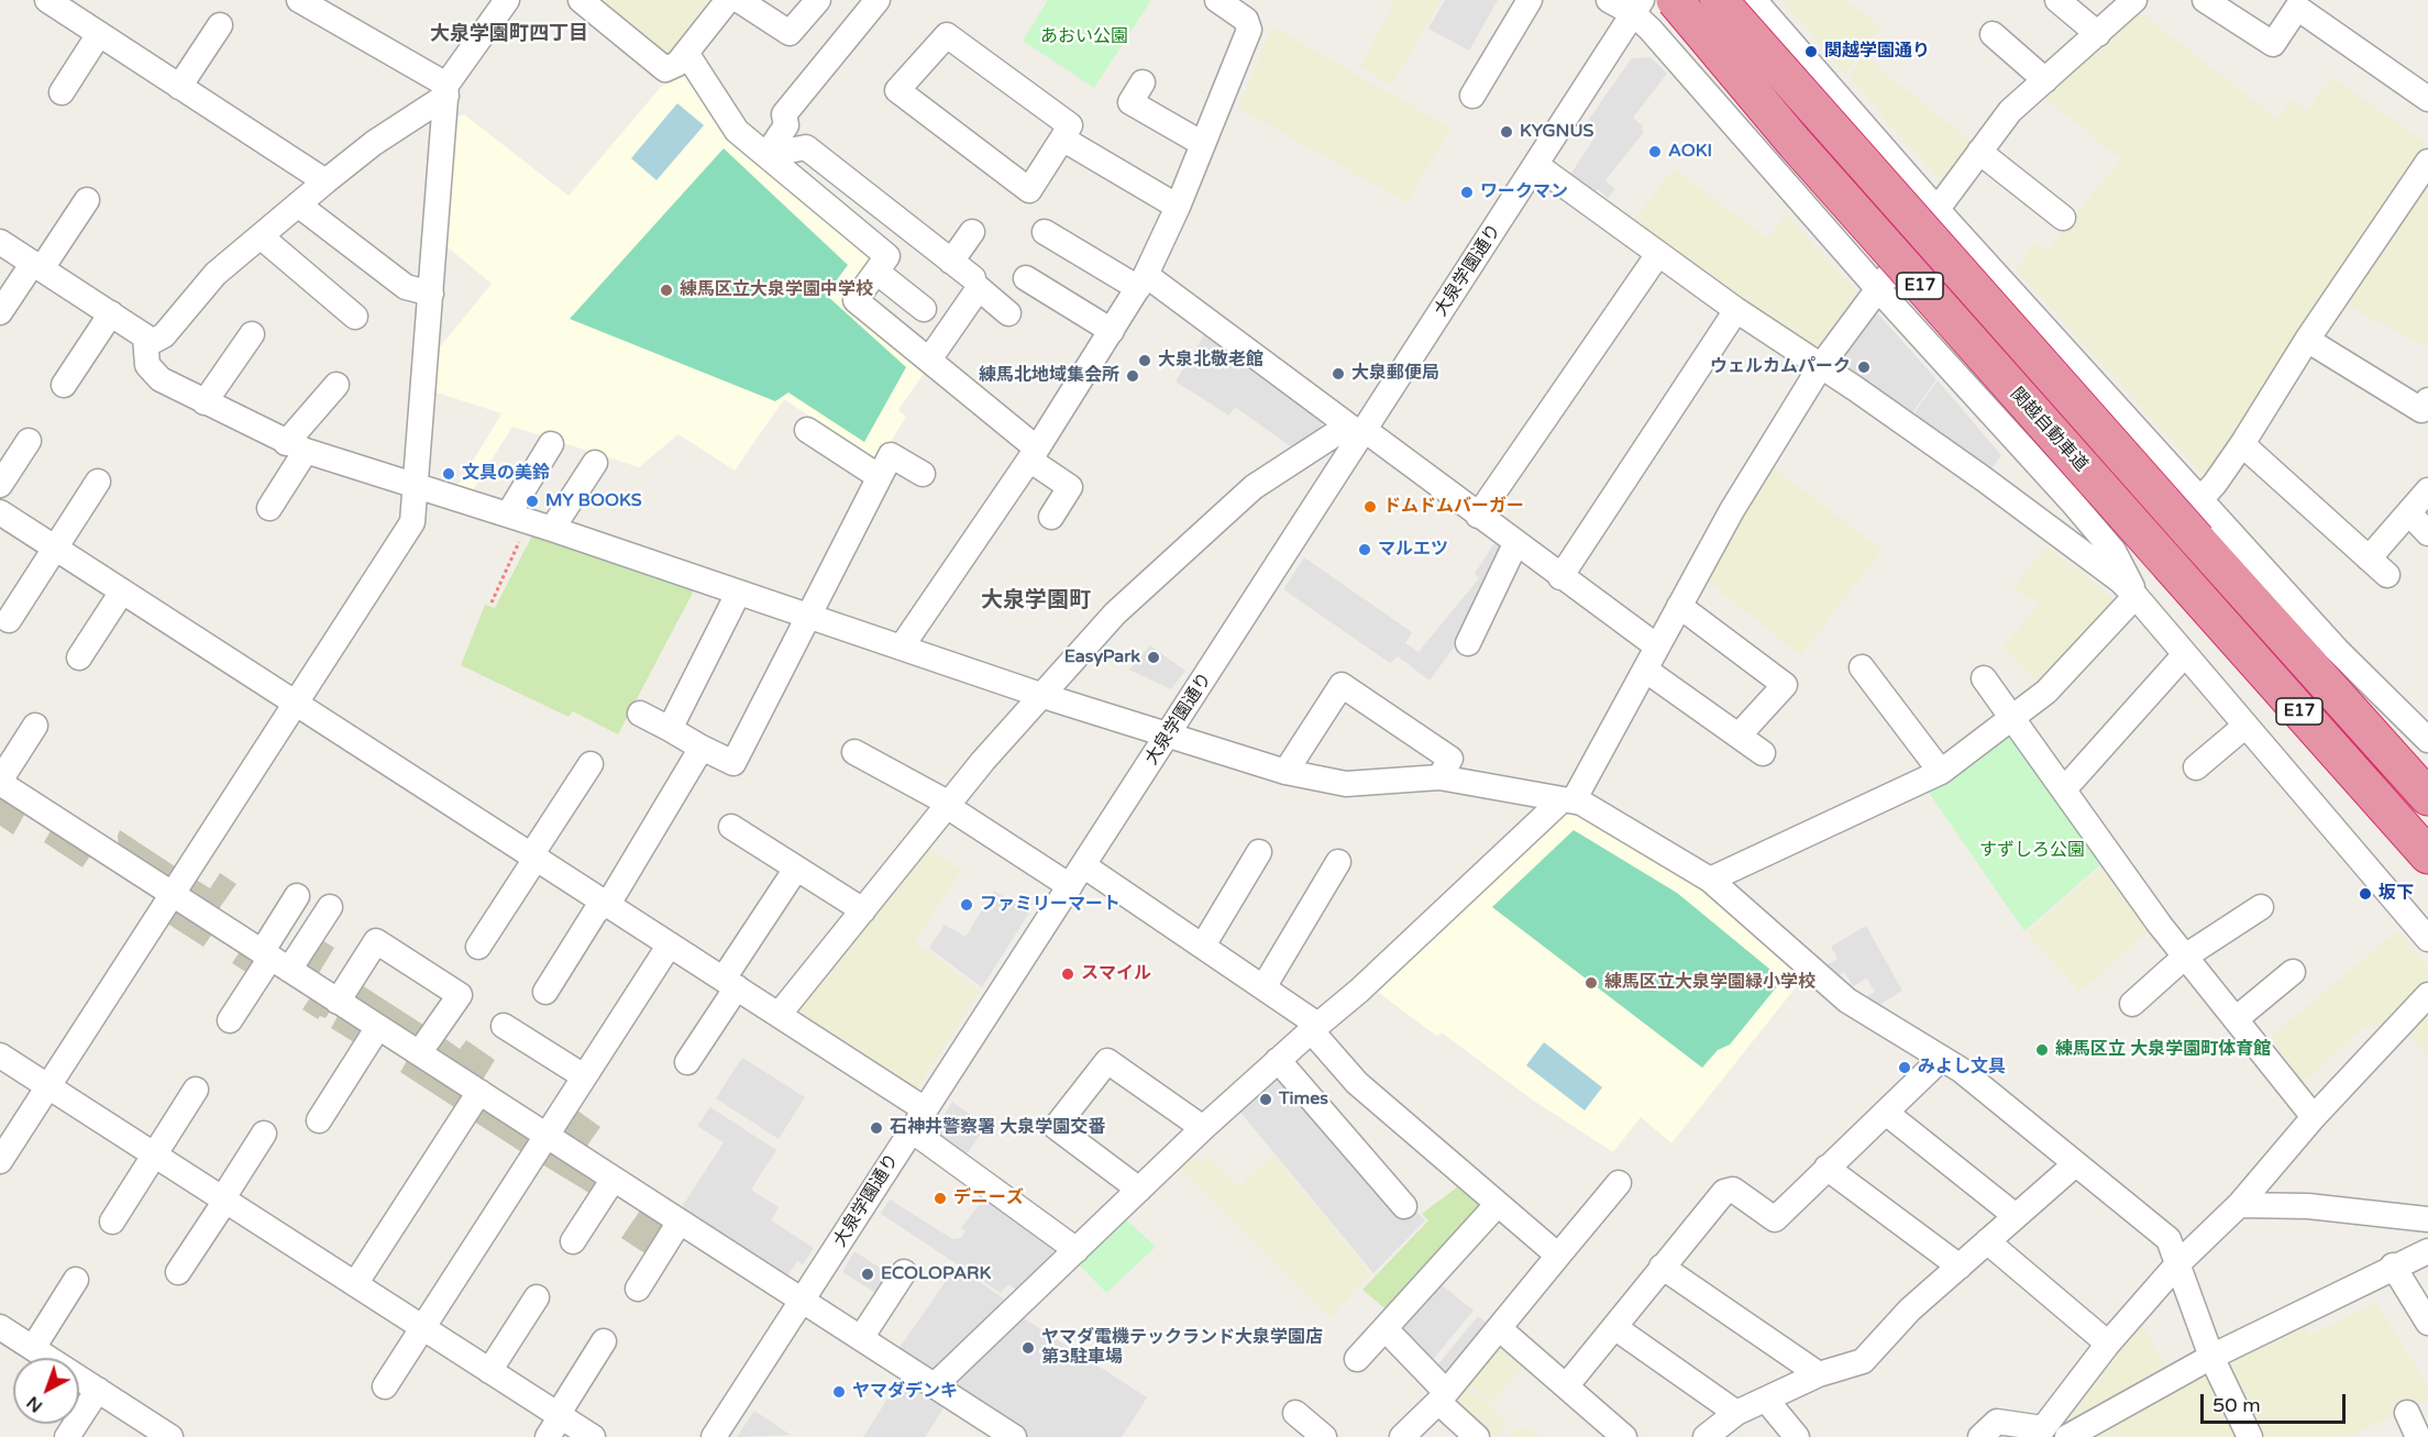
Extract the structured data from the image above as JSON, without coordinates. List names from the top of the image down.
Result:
{
  "streets": {
    "highway": ["E17", "関越自動車道"],
    "street": ["大泉学園通り"]
  },
  "districts": ["大泉学園町四丁目", "大泉学園町"],
  "parks": ["あおい公園", "すずしろ公園"],
  "places": [
    "関越学園通り",
    "KYGNUS",
    "AOKI",
    "ワークマン",
    "練馬区立大泉学園中学校",
    "大泉北敬老館",
    "ウェルカムパーク",
    "大泉郵便局",
    "練馬北地域集会所",
    "文具の美鈴",
    "MY BOOKS",
    "ドムドムバーガー",
    "マルエツ",
    "EasyPark",
    "坂下",
    "ファミリーマート",
    "スマイル",
    "練馬区立大泉学園緑小学校",
    "練馬区立 大泉学園町体育館",
    "みよし文具",
    "Times",
    "石神井警察署 大泉学園交番",
    "デニーズ",
    "ECOLOPARK",
    "ヤマダ電機テックランド大泉学園店 第3駐車場",
    "ヤマダデンキ"
  ],
  "scale_bar": "50 m",
  "north": "bottom left"
}
